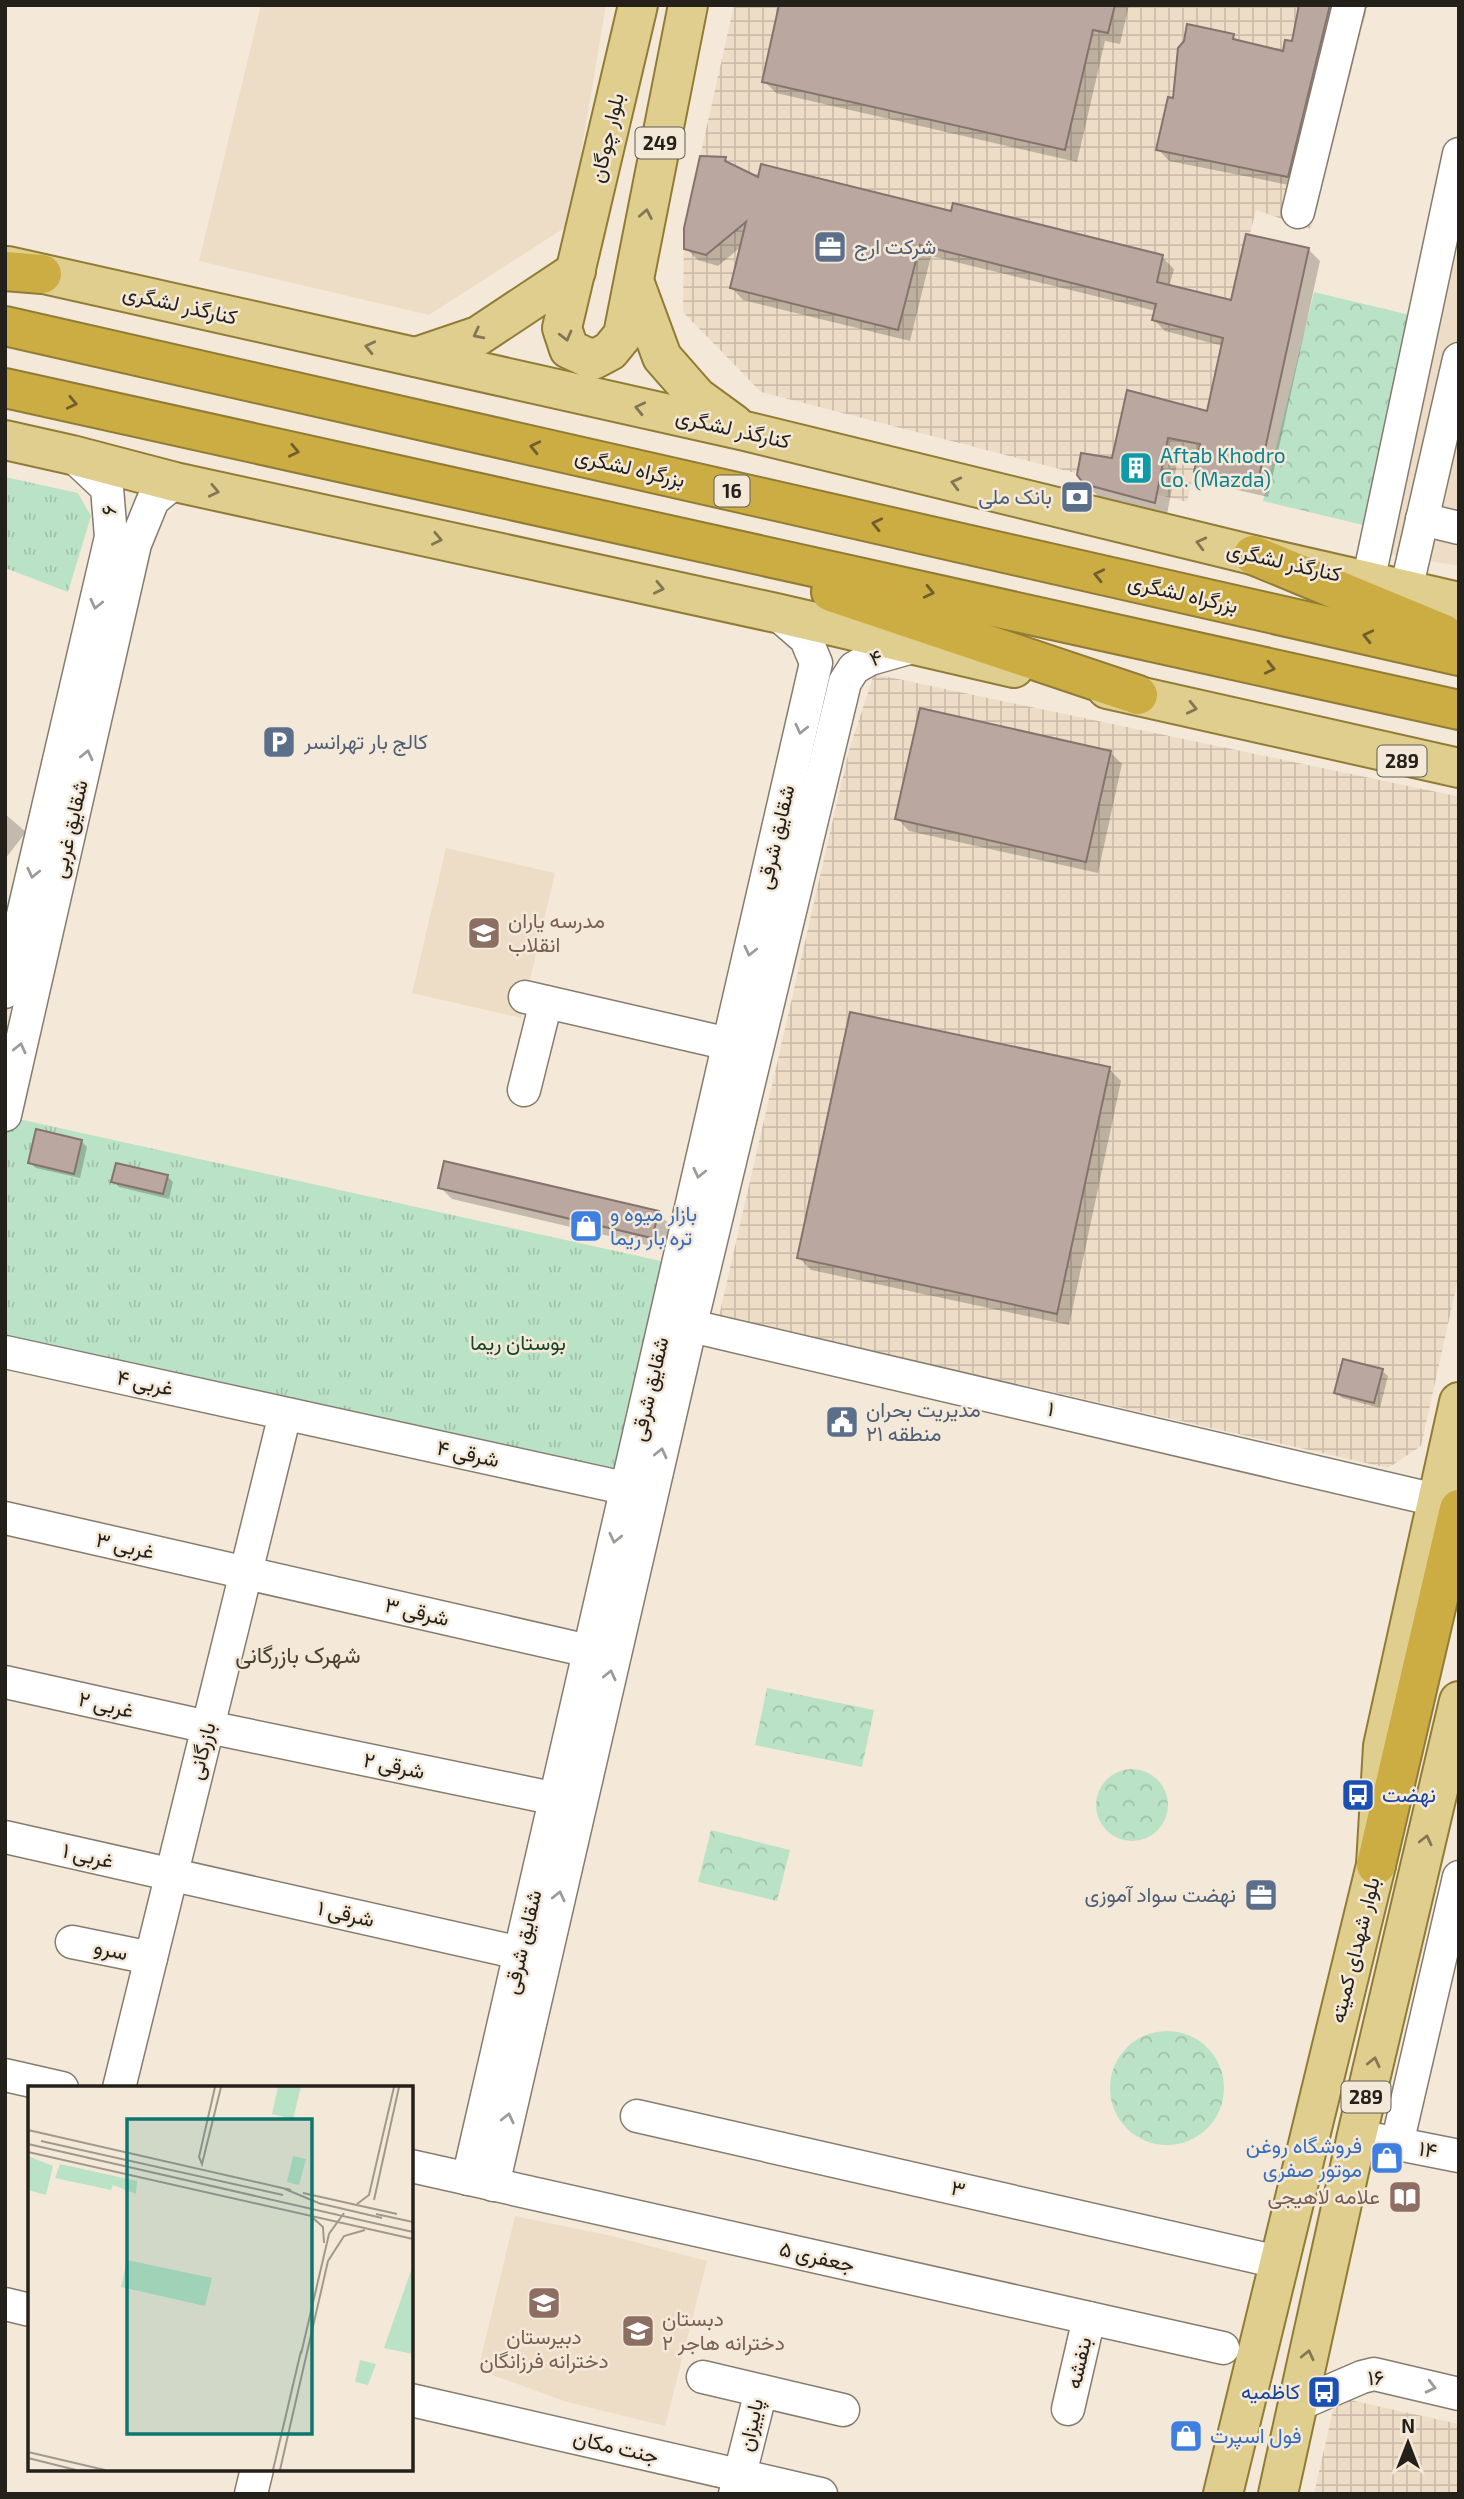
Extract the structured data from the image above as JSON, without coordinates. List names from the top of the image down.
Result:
{
  "streets": {
    "highway": ["بزرگراه لشگری", "16"],
    "main road": [
      "بلوار چوگان",
      "249",
      "کنارگذر لشگری",
      "289",
      "بلوار شهدای کمیته"
    ],
    "street": [
      "۶",
      "۴",
      "شقایق غربی",
      "شقایق شرقی",
      "۴ غربی",
      "۱",
      "۴ شرقی",
      "۳ غربی",
      "۳ شرقی",
      "۲ غربی",
      "بازرگانی",
      "۲ شرقی",
      "۱ غربی",
      "۱ شرقی",
      "سرو",
      "۱۴",
      "۳",
      "جعفری ۵",
      "بنفشه",
      "۱۶",
      "پاییزان",
      "جنت مکان"
    ]
  },
  "crossings": [
    ["بلوار چوگان", "249"],
    ["۶", "شقایق غربی"],
    ["۴", "شقایق شرقی"],
    ["شقایق شرقی", "۱"],
    ["شقایق شرقی", "۴ شرقی"],
    ["شقایق شرقی", "۳ شرقی"],
    ["شقایق شرقی", "۲ شرقی"],
    ["شقایق شرقی", "۱ شرقی"],
    ["شقایق شرقی", "جعفری ۵"],
    ["۴ غربی", "۴ شرقی"],
    ["۴ غربی", "بازرگانی"],
    ["۴ شرقی", "بازرگانی"],
    ["۳ غربی", "۳ شرقی"],
    ["۳ غربی", "بازرگانی"],
    ["۳ شرقی", "بازرگانی"],
    ["۲ غربی", "بازرگانی"],
    ["۲ غربی", "۲ شرقی"],
    ["بازرگانی", "۲ شرقی"],
    ["بازرگانی", "۱ غربی"],
    ["بازرگانی", "۱ شرقی"],
    ["بازرگانی", "سرو"],
    ["۱ غربی", "۱ شرقی"],
    ["بلوار شهدای کمیته", "۱۴"],
    ["بلوار شهدای کمیته", "۳"],
    ["بلوار شهدای کمیته", "۱۶"],
    ["جعفری ۵", "بنفشه"],
    ["پاییزان", "جنت مکان"]
  ],
  "one_way": ["۱۶"],
  "districts": ["شهرک بازرگانی"],
  "parks": ["بوستان ریما"],
  "places": {
    "office": ["شرکت ارج", "نهضت سواد آموزی"],
    "building": ["Aftab Khodro Co. (Mazda)"],
    "bank": ["بانک ملی"],
    "parking": ["کالج بار تهرانسر"],
    "school or university": ["مدرسه یاران انقلاب", "دبیرستان دخترانه فرزانگان", "دبستان دخترانه هاجر ۲"],
    "shop": ["بازار میوه و تره بار ریما", "فروشگاه روغن موتور صفری", "فول اسپرت"],
    "public building": ["مدیریت بحران منطقه ۲۱"],
    "bus stop": ["نهضت", "کاظمیه"],
    "library": ["علامه لاهیجی"]
  },
  "north": "top"
}
